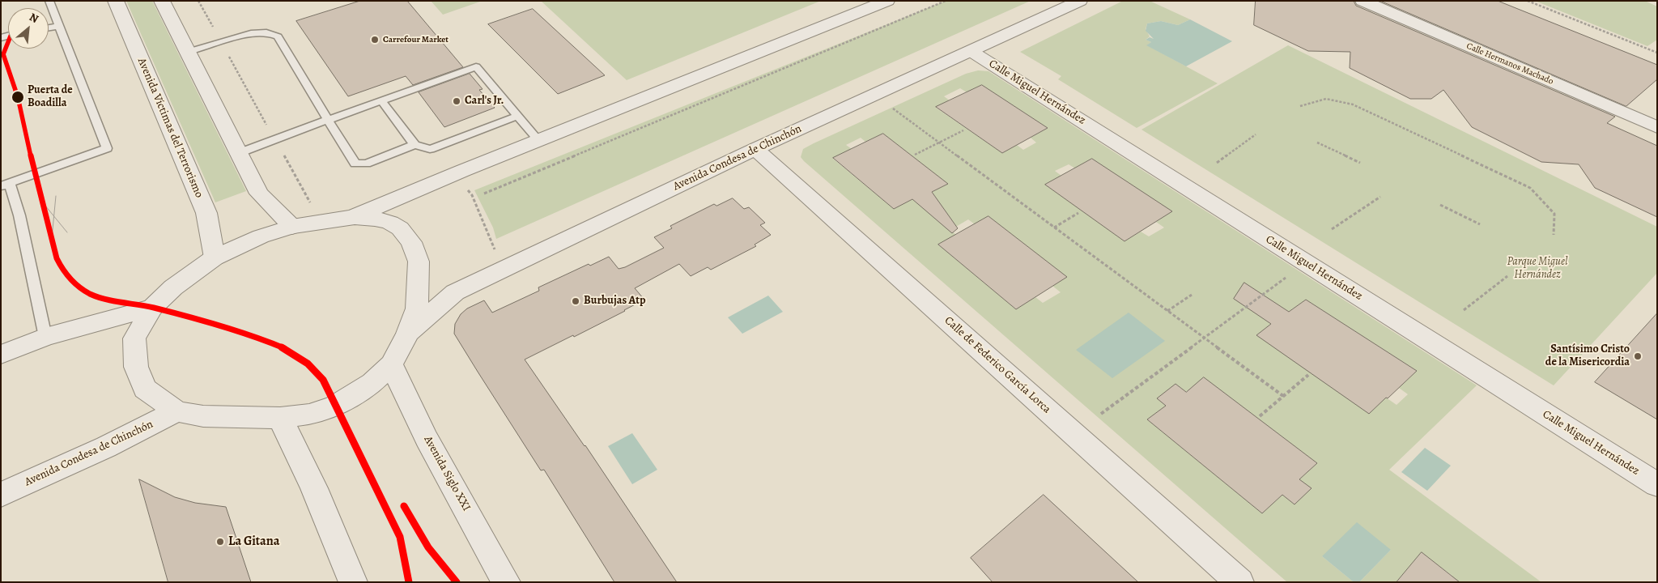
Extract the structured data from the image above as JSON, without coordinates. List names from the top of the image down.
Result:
{
  "streets": {
    "street": [
      "Calle Hermanos Machado",
      "Calle Miguel Hernández",
      "Avenida Víctimas del Terrorismo",
      "Avenida Condesa de Chinchón",
      "Calle de Federico García Lorca",
      "Avenida Siglo XXI"
    ]
  },
  "crossings": [
    ["Calle Miguel Hernández", "Avenida Condesa de Chinchón"],
    ["Avenida Condesa de Chinchón", "Calle de Federico García Lorca"]
  ],
  "parks": ["Parque Miguel Hernández"],
  "places": [
    "Carrefour Market",
    "Puerta de Boadilla",
    "Carl's Jr.",
    "Burbujas Atp",
    "Santísimo Cristo de la Misericordia",
    "La Gitana"
  ],
  "north": "top right"
}
